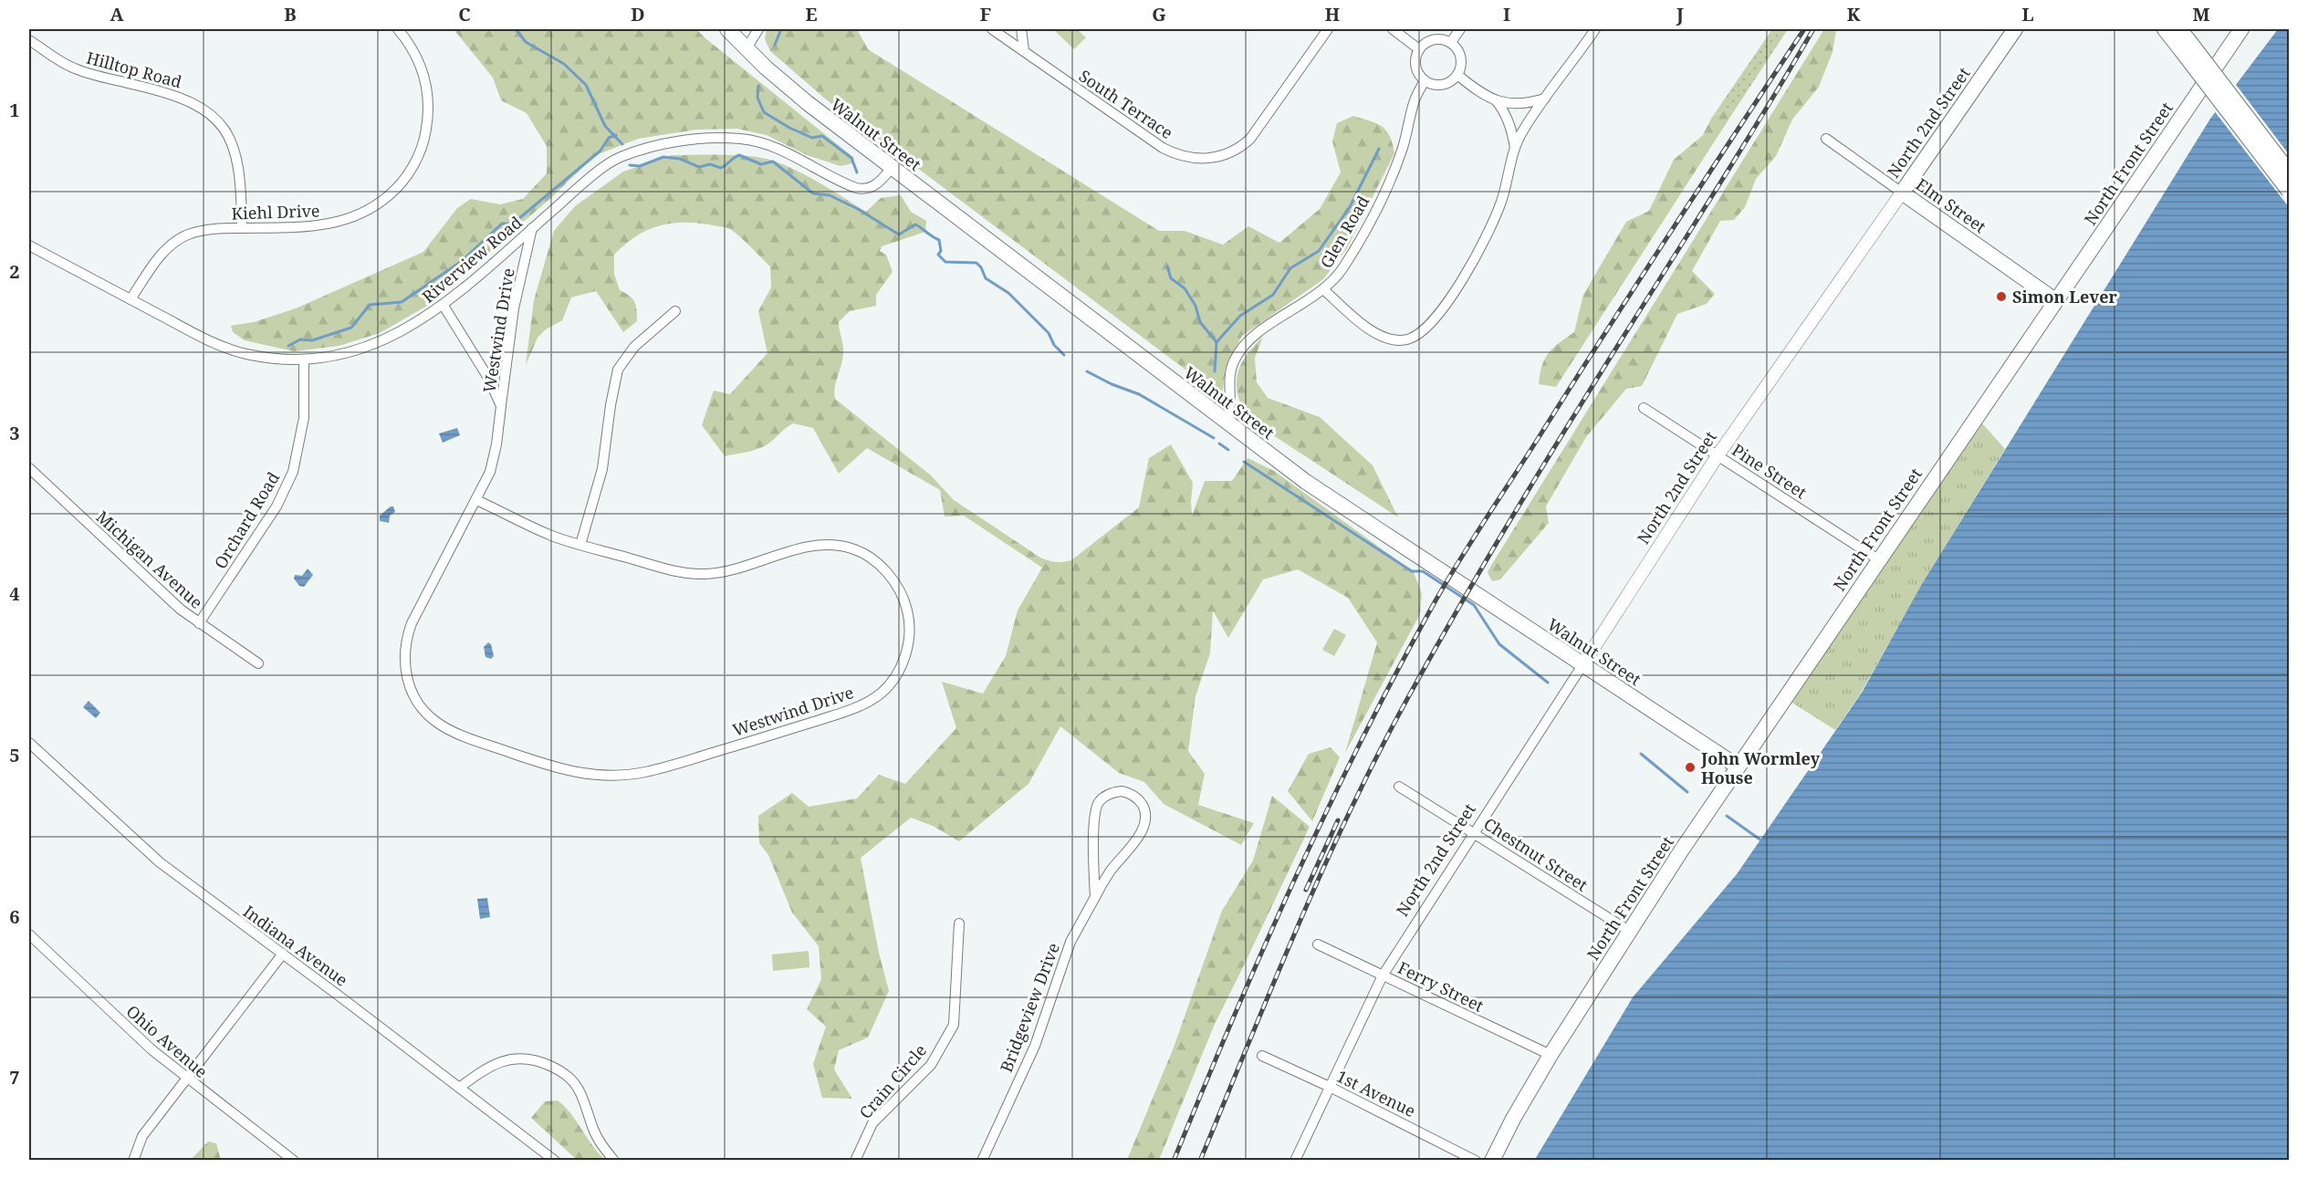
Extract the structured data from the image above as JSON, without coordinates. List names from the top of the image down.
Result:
{
  "streets": {
    "main road": [
      "North 2nd Street",
      "Walnut Street",
      "North Front Street",
      "Elm Street"
    ],
    "street": [
      "Hilltop Road",
      "South Terrace",
      "Kiehl Drive",
      "Glen Road",
      "Riverview Road",
      "Westwind Drive",
      "Pine Street",
      "Orchard Road",
      "Michigan Avenue",
      "Chestnut Street",
      "Indiana Avenue",
      "Ferry Street",
      "Bridgeview Drive",
      "Ohio Avenue",
      "Crain Circle",
      "1st Avenue"
    ]
  },
  "crossings": [
    ["Hilltop Road", "Kiehl Drive"],
    ["North 2nd Street", "Walnut Street"],
    ["North 2nd Street", "Elm Street"],
    ["North 2nd Street", "Pine Street"],
    ["North 2nd Street", "Chestnut Street"],
    ["North 2nd Street", "Ferry Street"],
    ["North 2nd Street", "1st Avenue"],
    ["Walnut Street", "North Front Street"],
    ["Walnut Street", "Glen Road"],
    ["Walnut Street", "Riverview Road"],
    ["North Front Street", "Elm Street"],
    ["North Front Street", "Pine Street"],
    ["North Front Street", "Chestnut Street"],
    ["North Front Street", "Ferry Street"],
    ["Kiehl Drive", "Riverview Road"],
    ["Riverview Road", "Westwind Drive"],
    ["Riverview Road", "Orchard Road"],
    ["Orchard Road", "Michigan Avenue"]
  ],
  "places": ["Simon Lever", "John Wormley House"],
  "grid": {
    "columns": [
      "A",
      "B",
      "C",
      "D",
      "E",
      "F",
      "G",
      "H",
      "I",
      "J",
      "K",
      "L",
      "M"
    ],
    "rows": [
      "1",
      "2",
      "3",
      "4",
      "5",
      "6",
      "7"
    ]
  }
}
